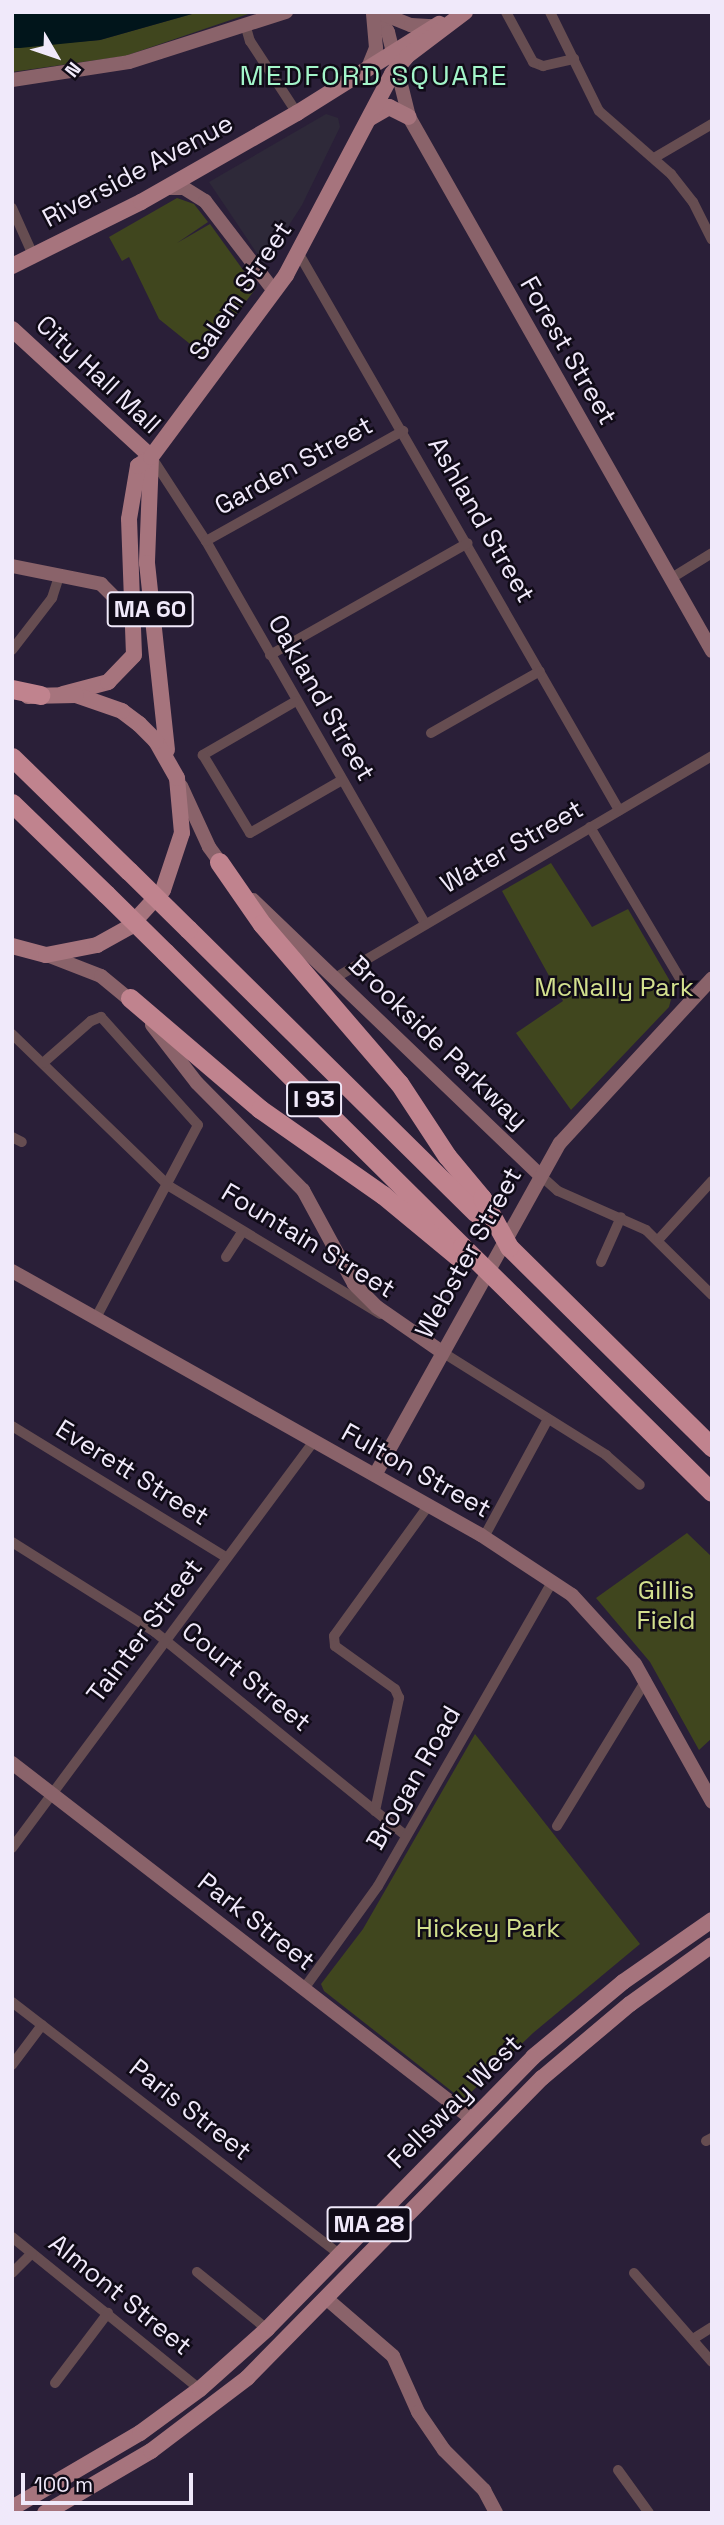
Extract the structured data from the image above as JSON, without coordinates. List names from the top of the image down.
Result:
{
  "streets": {
    "highway": ["I 93"],
    "main road": [
      "Riverside Avenue",
      "Salem Street",
      "City Hall Mall",
      "MA 60",
      "Fellsway West",
      "MA 28"
    ],
    "street": [
      "Forest Street",
      "Garden Street",
      "Ashland Street",
      "Oakland Street",
      "Water Street",
      "Brookside Parkway",
      "Fountain Street",
      "Webster Street",
      "Fulton Street",
      "Everett Street",
      "Tainter Street",
      "Court Street",
      "Brogan Road",
      "Park Street",
      "Paris Street",
      "Almont Street"
    ]
  },
  "crossings": [
    ["Riverside Avenue", "Forest Street"],
    ["Riverside Avenue", "MA 60"],
    ["Salem Street", "Forest Street"],
    ["Salem Street", "City Hall Mall"],
    ["Salem Street", "Ashland Street"],
    ["Salem Street", "MA 60"],
    ["Salem Street", "Oakland Street"],
    ["Forest Street", "MA 60"],
    ["City Hall Mall", "MA 60"],
    ["City Hall Mall", "Oakland Street"],
    ["Garden Street", "Ashland Street"],
    ["Garden Street", "Oakland Street"],
    ["Ashland Street", "Water Street"],
    ["MA 60", "Oakland Street"],
    ["MA 60", "Brookside Parkway"],
    ["Oakland Street", "Water Street"],
    ["Water Street", "Brookside Parkway"],
    ["Brookside Parkway", "Webster Street"],
    ["Fountain Street", "Webster Street"],
    ["Webster Street", "Fulton Street"],
    ["Fulton Street", "Tainter Street"],
    ["Fulton Street", "Brogan Road"],
    ["Everett Street", "Tainter Street"],
    ["Tainter Street", "Court Street"],
    ["Tainter Street", "Park Street"],
    ["Court Street", "Brogan Road"],
    ["Brogan Road", "Park Street"],
    ["Park Street", "Fellsway West"],
    ["Fellsway West", "Paris Street"],
    ["Fellsway West", "Almont Street"]
  ],
  "districts": ["MEDFORD SQUARE"],
  "parks": ["McNally Park", "Gillis Field", "Hickey Park"],
  "scale_bar": "100 m",
  "north": "bottom right"
}
